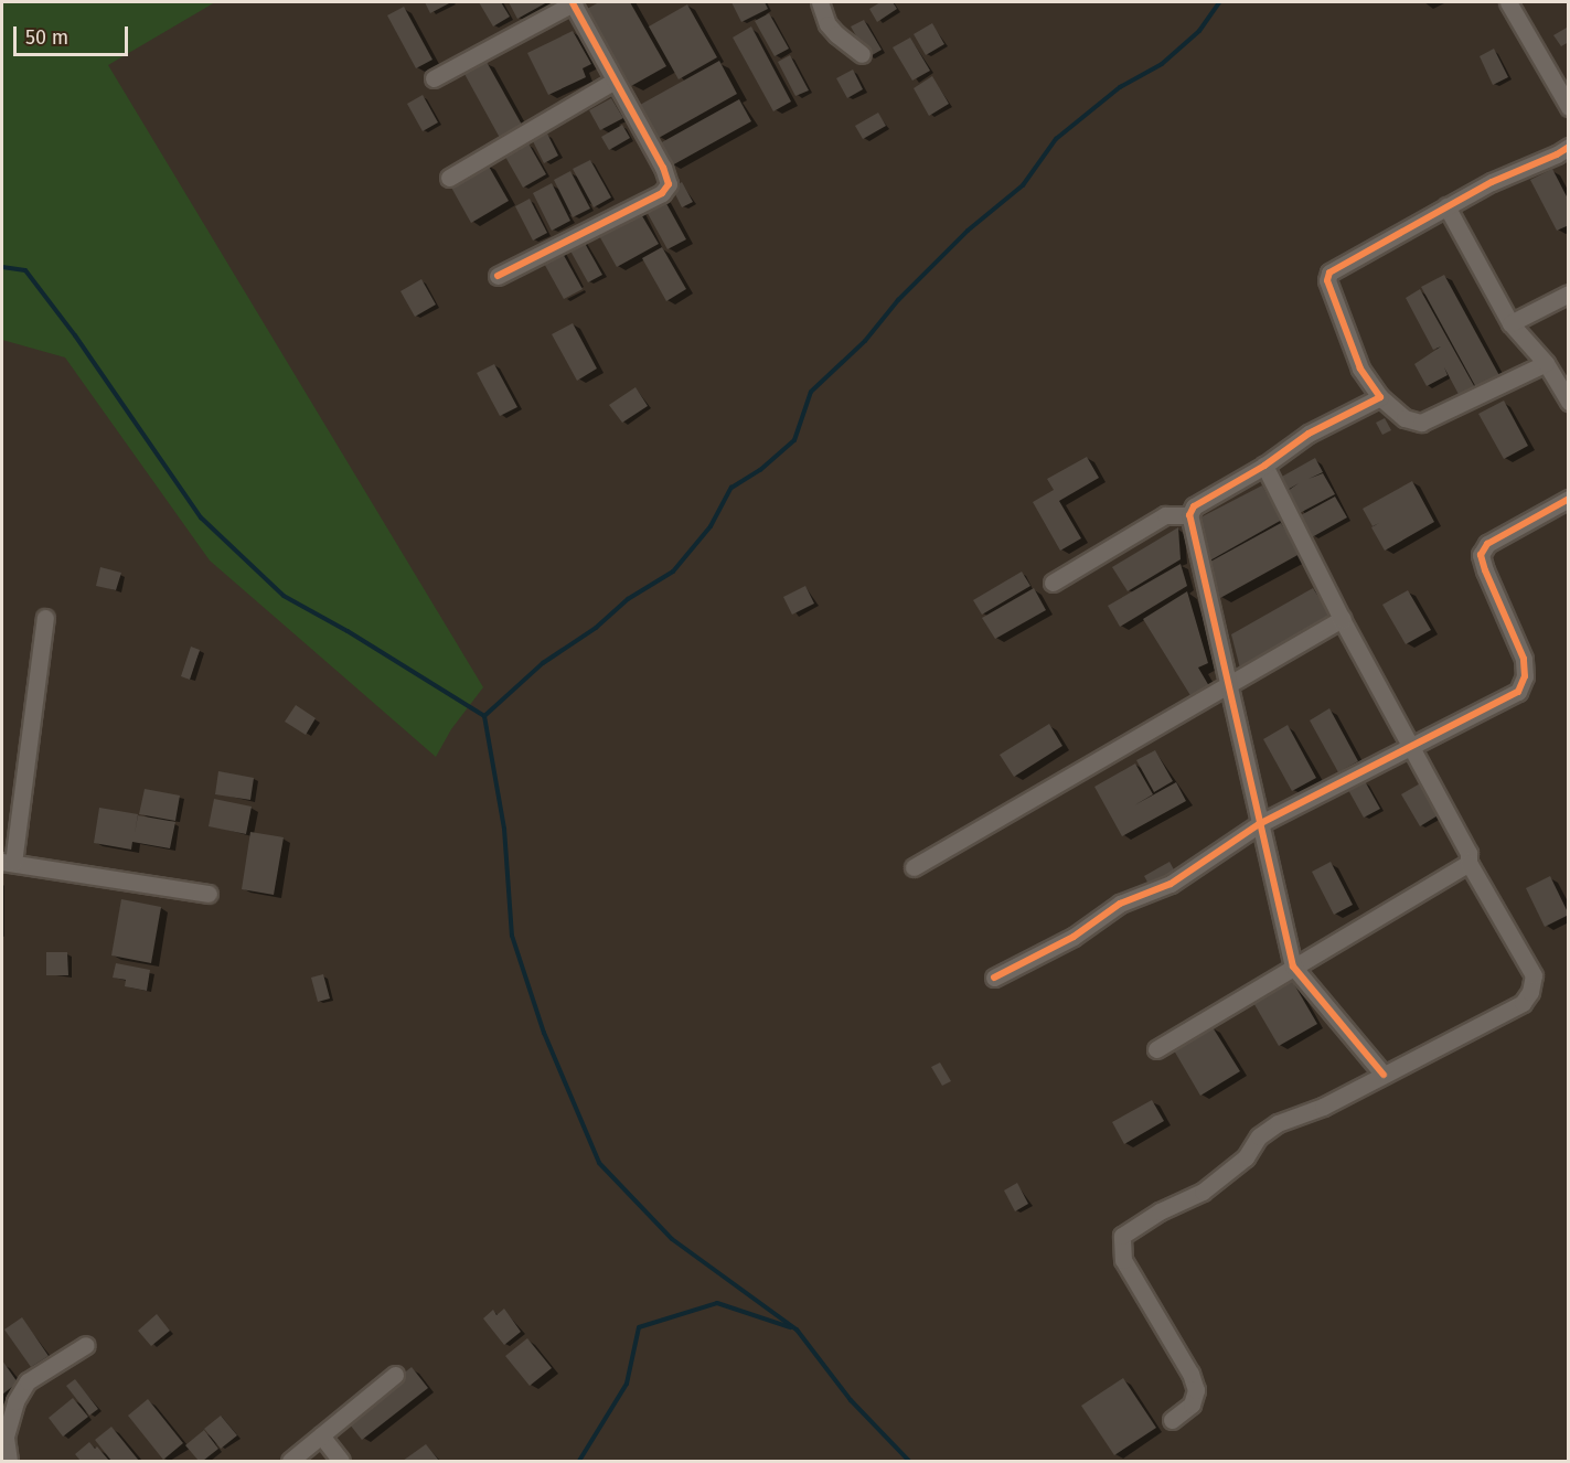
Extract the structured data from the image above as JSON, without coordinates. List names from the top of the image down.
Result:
{
  "scale_bar": "50 m"
}
